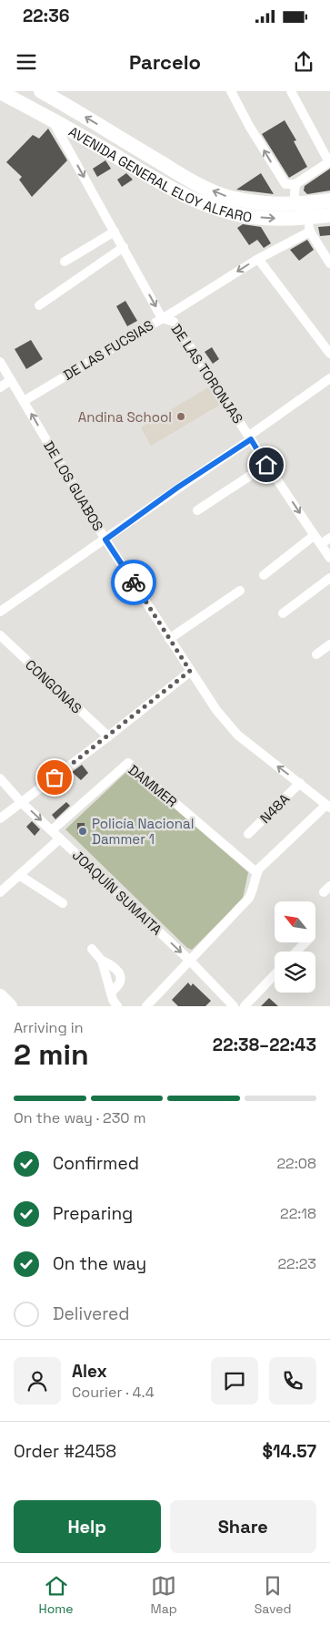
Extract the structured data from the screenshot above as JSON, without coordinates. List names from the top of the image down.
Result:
{
  "streets": {
    "main road": ["AVENIDA GENERAL ELOY ALFARO"],
    "street": [
      "DE LAS FUCSIAS",
      "DE LAS TORONJAS",
      "DE LOS GUABOS",
      "CONGONAS",
      "DAMMER",
      "N48A",
      "JOAQUÍN SUMAITA"
    ]
  },
  "crossings": [
    ["AVENIDA GENERAL ELOY ALFARO", "DE LAS FUCSIAS"],
    ["AVENIDA GENERAL ELOY ALFARO", "DE LAS TORONJAS"],
    ["DE LAS FUCSIAS", "DE LAS TORONJAS"],
    ["DE LAS FUCSIAS", "DE LOS GUABOS"],
    ["DE LOS GUABOS", "N48A"],
    ["DAMMER", "JOAQUÍN SUMAITA"]
  ],
  "one_way": ["DE LAS TORONJAS", "DE LOS GUABOS"],
  "places": ["Andina School", "Policía Nacional Dammer 1"],
  "north": "top left",
  "page": {
    "status": "22:36",
    "header": "Parcelo",
    "heading": ["2 min", "Arriving in", "22:38–22:43"],
    "panel": [
      "Alex",
      "Courier · 4.4",
      "Order #2458",
      "$14.57"
    ],
    "bar": "On the way · 230 m",
    "list": [
      ["Confirmed", "22:08"],
      ["Preparing", "22:18"],
      ["On the way", "22:23"],
      "Delivered"
    ],
    "buttons": ["Help", "Share"],
    "tabs": ["Home", "Map", "Saved"]
  }
}
